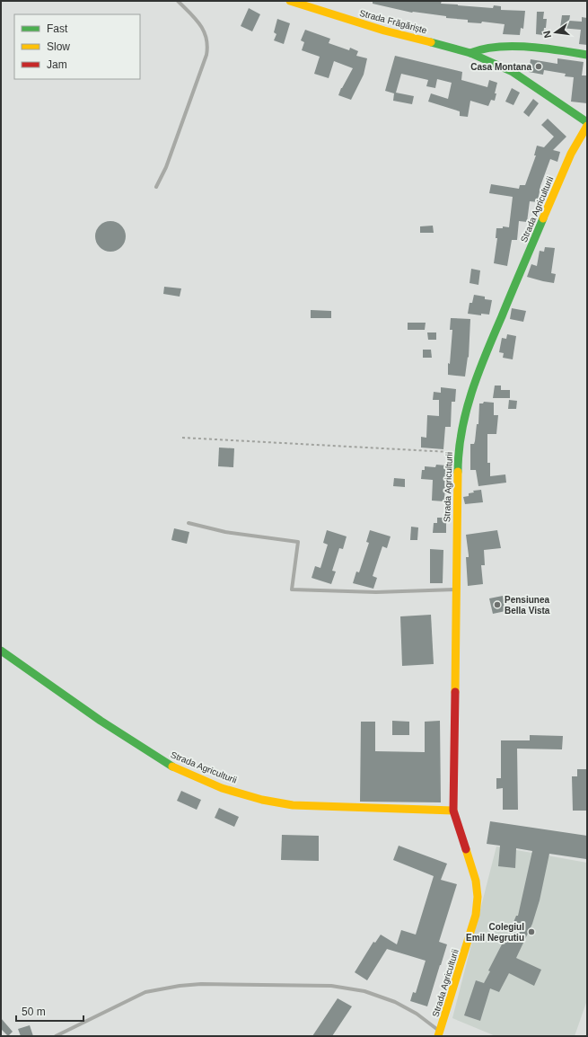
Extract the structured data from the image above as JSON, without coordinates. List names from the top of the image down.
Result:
{
  "streets": {
    "street": ["Strada Frăgăriște", "Strada Agriculturii"]
  },
  "places": ["Casa Montana", "Pensiunea Bella Vista", "Colegiul Emil Negrutiu"],
  "legend": ["Fast", "Slow", "Jam"],
  "scale_bar": "50 m",
  "north": "left"
}
